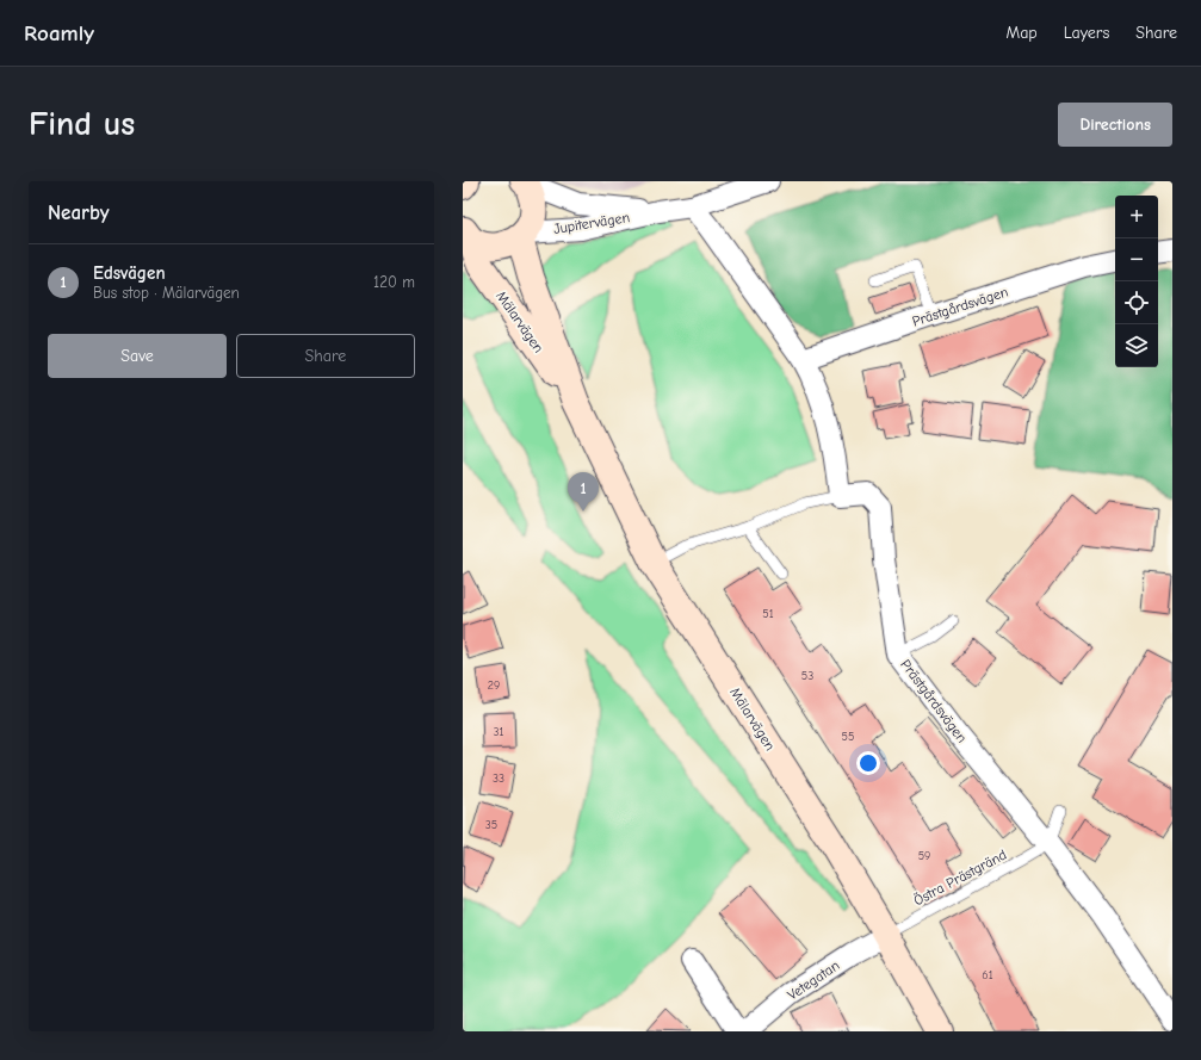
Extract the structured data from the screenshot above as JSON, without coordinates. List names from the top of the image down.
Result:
{
  "streets": {
    "main road": ["Mälarvägen"],
    "street": ["Jupitervägen", "Prästgårdsvägen", "Vetegatan"],
    "lane": ["Östra Prästgränd"]
  },
  "crossings": [
    ["Jupitervägen", "Mälarvägen"],
    ["Prästgårdsvägen", "Östra Prästgränd"],
    ["Mälarvägen", "Östra Prästgränd"],
    ["Mälarvägen", "Vetegatan"],
    ["Östra Prästgränd", "Vetegatan"]
  ],
  "house_numbers": [
    "51",
    "53",
    "29",
    "31",
    "55",
    "33",
    "35",
    "59",
    "61"
  ],
  "page": {
    "header": "Roamly",
    "nav": ["Map", "Layers", "Share"],
    "buttons": [
      "Directions",
      ["Save", "Share"]
    ],
    "title": "Find us",
    "heading": "Nearby",
    "map_buttons": ["+", "−"],
    "list": [
      {
        "mark": "1",
        "name": "Edsvägen",
        "note": "Bus stop · Mälarvägen",
        "value": "120 m"
      }
    ],
    "pins": "1"
  }
}
